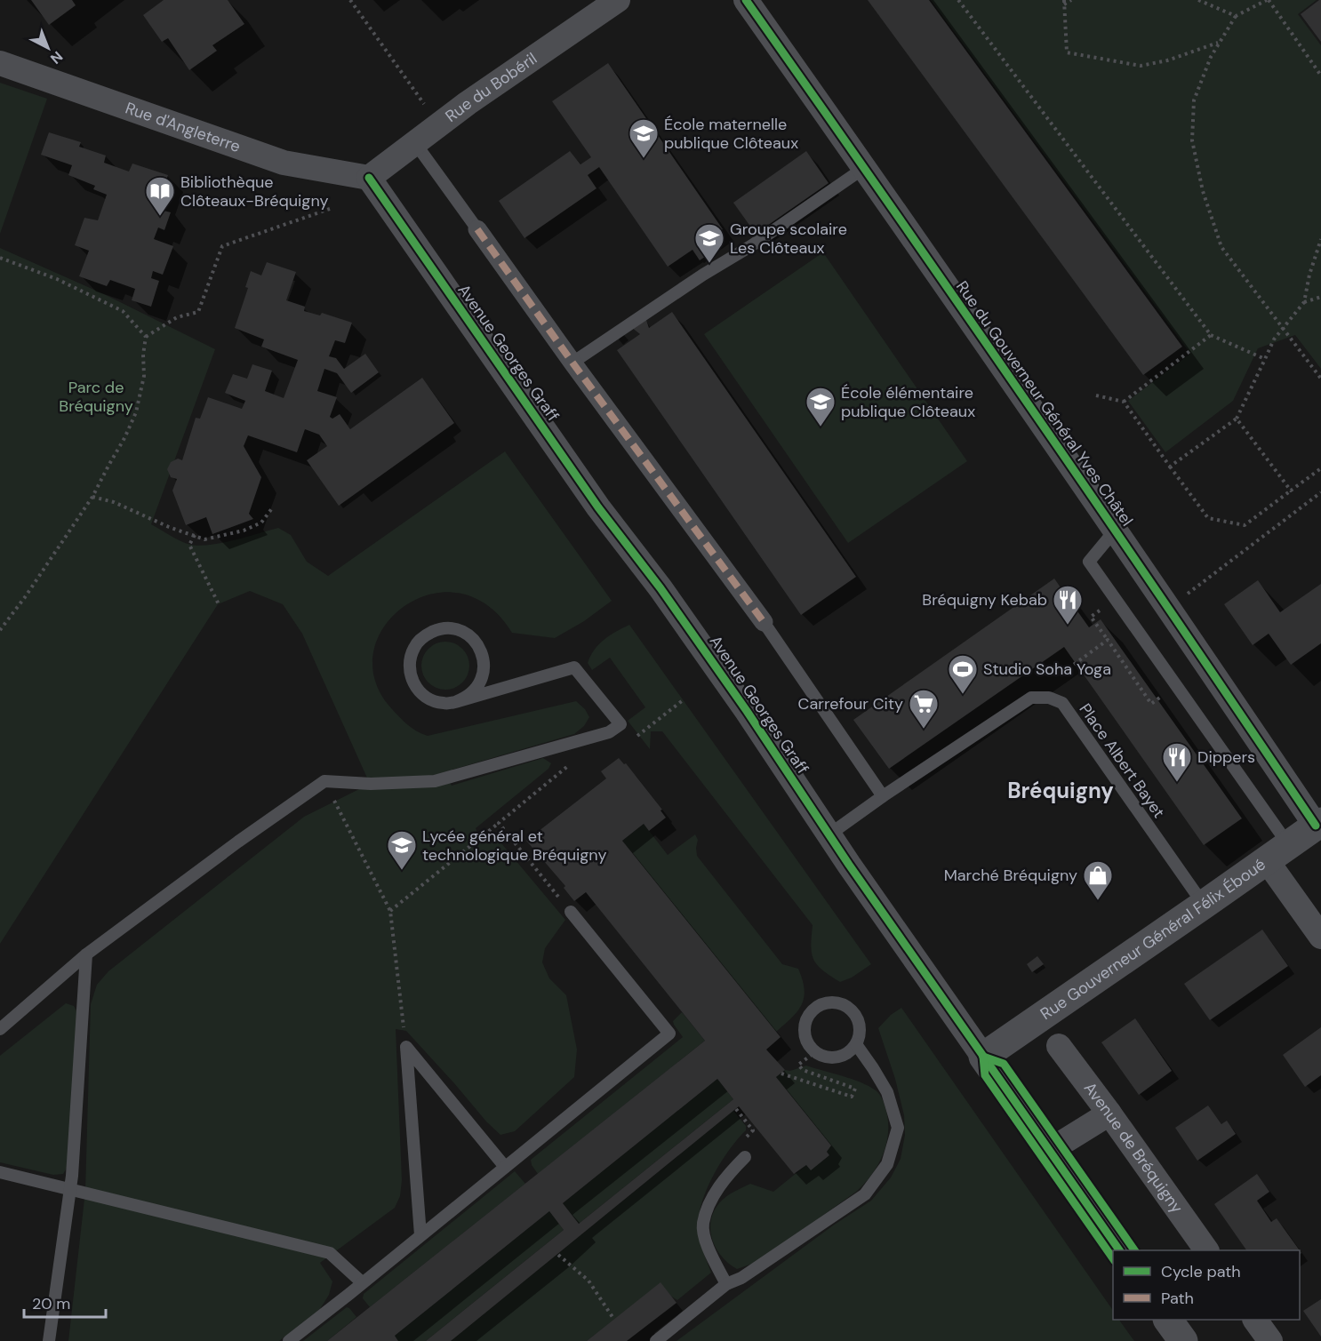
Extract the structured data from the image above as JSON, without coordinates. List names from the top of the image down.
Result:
{
  "streets": {
    "street": [
      "Rue du Bobéril",
      "Rue d'Angleterre",
      "Avenue Georges Graff",
      "Rue du Gouverneur Général Yves Châtel",
      "Rue Gouverneur Général Félix Éboué",
      "Avenue de Bréquigny"
    ],
    "lane": ["Place Albert Bayet"]
  },
  "crossings": [
    ["Rue du Bobéril", "Rue d'Angleterre"],
    ["Rue du Bobéril", "Avenue Georges Graff"],
    ["Rue d'Angleterre", "Avenue Georges Graff"],
    ["Avenue Georges Graff", "Place Albert Bayet"],
    ["Avenue Georges Graff", "Rue Gouverneur Général Félix Éboué"],
    ["Rue du Gouverneur Général Yves Châtel", "Rue Gouverneur Général Félix Éboué"],
    ["Place Albert Bayet", "Rue Gouverneur Général Félix Éboué"]
  ],
  "districts": ["Bréquigny"],
  "parks": ["Parc de Bréquigny"],
  "places": {
    "school or university": [
      "École maternelle publique Clôteaux",
      "Groupe scolaire Les Clôteaux",
      "École élémentaire publique Clôteaux",
      "Lycée général et technologique Bréquigny"
    ],
    "library": ["Bibliothèque Clôteaux-Bréquigny"],
    "restaurant": ["Bréquigny Kebab", "Dippers"],
    "sports": ["Studio Soha Yoga"],
    "supermarket": ["Carrefour City"],
    "shop": ["Marché Bréquigny"]
  },
  "legend": ["Cycle path", "Path"],
  "scale_bar": "20 m",
  "north": "bottom right"
}
